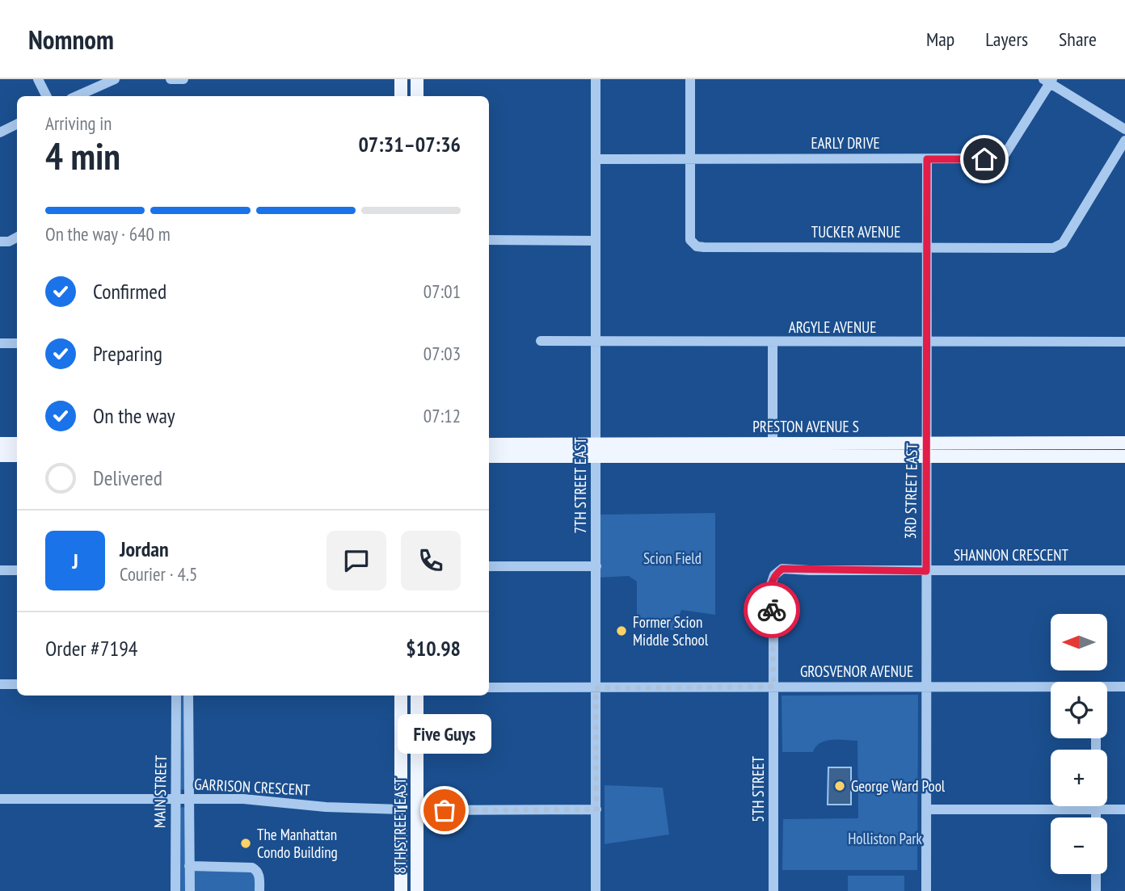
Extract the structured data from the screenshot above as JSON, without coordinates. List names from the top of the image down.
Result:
{
  "streets": {
    "main road": ["PRESTON AVENUE S", "8TH STREET EAST"],
    "street": [
      "EARLY DRIVE",
      "TUCKER AVENUE",
      "ARGYLE AVENUE",
      "7TH STREET EAST",
      "3RD STREET EAST",
      "SHANNON CRESCENT",
      "GROSVENOR AVENUE",
      "GARRISON CRESCENT",
      "5TH STREET",
      "MAIN STREET"
    ]
  },
  "crossings": [
    ["EARLY DRIVE", "TUCKER AVENUE"],
    ["EARLY DRIVE", "7TH STREET EAST"],
    ["EARLY DRIVE", "3RD STREET EAST"],
    ["TUCKER AVENUE", "3RD STREET EAST"],
    ["ARGYLE AVENUE", "7TH STREET EAST"],
    ["ARGYLE AVENUE", "3RD STREET EAST"],
    ["PRESTON AVENUE S", "7TH STREET EAST"],
    ["PRESTON AVENUE S", "3RD STREET EAST"],
    ["7TH STREET EAST", "GROSVENOR AVENUE"],
    ["3RD STREET EAST", "SHANNON CRESCENT"],
    ["3RD STREET EAST", "GROSVENOR AVENUE"],
    ["SHANNON CRESCENT", "GROSVENOR AVENUE"],
    ["SHANNON CRESCENT", "5TH STREET"],
    ["GROSVENOR AVENUE", "5TH STREET"],
    ["GARRISON CRESCENT", "MAIN STREET"],
    ["GARRISON CRESCENT", "8TH STREET EAST"]
  ],
  "parks": ["Scion Field", "Holliston Park"],
  "places": [
    "Former Scion Middle School",
    "George Ward Pool",
    "Five Guys",
    "The Manhattan Condo Building"
  ],
  "north": "left",
  "page": {
    "header": "Nomnom",
    "nav": ["Map", "Layers", "Share"],
    "heading": ["4 min", "Arriving in", "07:31–07:36"],
    "panel": [
      "Jordan",
      "Courier · 4.5",
      "Order #7194",
      "$10.98"
    ],
    "bar": "On the way · 640 m",
    "list": [
      ["Confirmed", "07:01"],
      ["Preparing", "07:03"],
      ["On the way", "07:12"],
      "Delivered"
    ],
    "round": "J",
    "map_buttons": ["+", "−"],
    "bubble": "Five Guys"
  }
}
